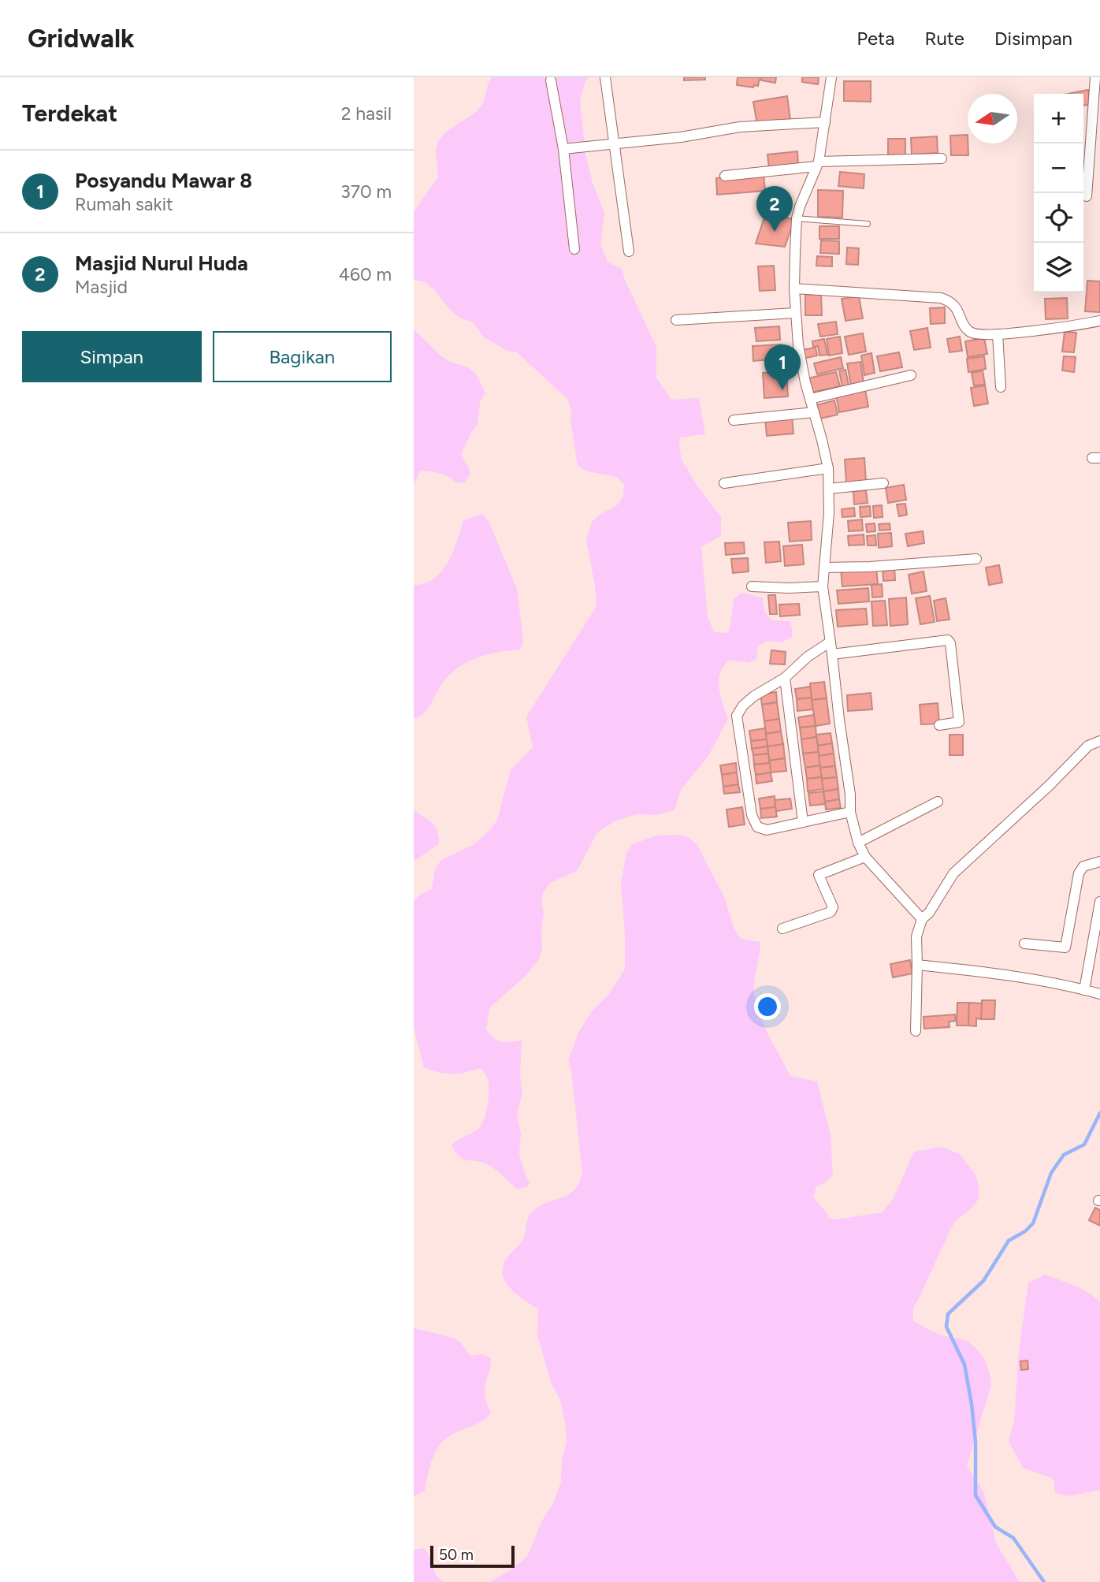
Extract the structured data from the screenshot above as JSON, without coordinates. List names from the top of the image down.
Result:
{
  "scale_bar": "50 m",
  "north": "left",
  "page": {
    "header": "Gridwalk",
    "nav": ["Peta", "Rute", "Disimpan"],
    "heading": ["Terdekat", "2 hasil"],
    "map_buttons": ["+", "−"],
    "list": [
      {
        "mark": "1",
        "name": "Posyandu Mawar 8",
        "note": "Rumah sakit",
        "value": "370 m"
      },
      {
        "mark": "2",
        "name": "Masjid Nurul Huda",
        "note": "Masjid",
        "value": "460 m"
      }
    ],
    "pins": ["2", "1"],
    "buttons": ["Simpan", "Bagikan"],
    "scale": "50 m"
  }
}
